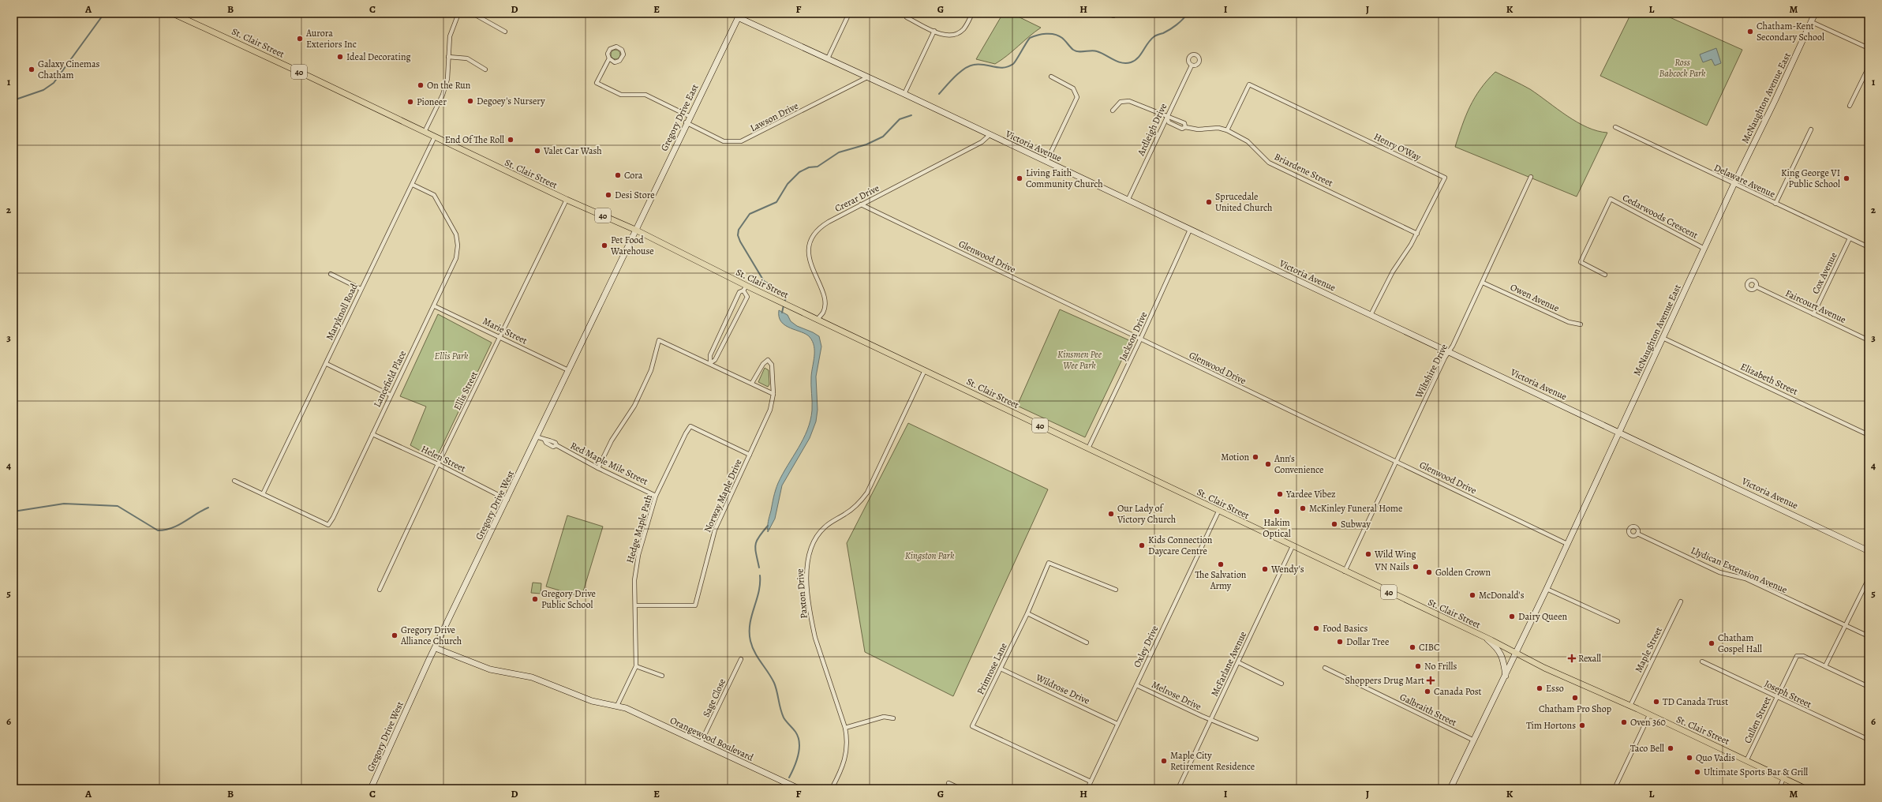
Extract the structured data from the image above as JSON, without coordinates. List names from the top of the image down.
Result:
{
  "streets": {
    "main road": ["St. Clair Street", "40"],
    "street": [
      "McNaughton Avenue East",
      "Lawson Drive",
      "Gregory Drive East",
      "Ardleigh Drive",
      "Victoria Avenue",
      "Henry O'Way",
      "Briardene Street",
      "Delaware Avenue",
      "Crerar Drive",
      "Cedarwoods Crescent",
      "Glenwood Drive",
      "Cox Avenue",
      "Owen Avenue",
      "Faircourt Avenue",
      "Maryknoll Road",
      "Marie Street",
      "Jackson Drive",
      "Wiltshire Drive",
      "Lancefield Place",
      "Elizabeth Street",
      "Ellis Street",
      "Helen Street",
      "Red Maple Mile Street",
      "Norway Maple Drive",
      "Gregory Drive West",
      "Hedge Maple Path",
      "Llydican Extension Avenue",
      "Paxton Drive",
      "Oxley Drive",
      "Maple Street",
      "McFarlane Avenue",
      "Primrose Lane",
      "Wildrose Drive",
      "Joseph Street",
      "Melrose Drive",
      "Sage Close",
      "Galbraith Street",
      "Cullen Street",
      "Orangewood Boulevard"
    ]
  },
  "crossings": [
    ["St. Clair Street", "McNaughton Avenue East"],
    ["St. Clair Street", "Gregory Drive East"],
    ["St. Clair Street", "Crerar Drive"],
    ["St. Clair Street", "Maryknoll Road"],
    ["St. Clair Street", "Jackson Drive"],
    ["St. Clair Street", "Wiltshire Drive"],
    ["St. Clair Street", "Ellis Street"],
    ["St. Clair Street", "Gregory Drive West"],
    ["St. Clair Street", "Paxton Drive"],
    ["St. Clair Street", "Oxley Drive"],
    ["St. Clair Street", "Maple Street"],
    ["St. Clair Street", "McFarlane Avenue"],
    ["St. Clair Street", "Cullen Street"],
    ["McNaughton Avenue East", "Victoria Avenue"],
    ["McNaughton Avenue East", "Delaware Avenue"],
    ["McNaughton Avenue East", "Cedarwoods Crescent"],
    ["McNaughton Avenue East", "Glenwood Drive"],
    ["McNaughton Avenue East", "Elizabeth Street"],
    ["McNaughton Avenue East", "Galbraith Street"],
    ["Lawson Drive", "Gregory Drive East"],
    ["Lawson Drive", "Victoria Avenue"],
    ["Gregory Drive East", "Victoria Avenue"],
    ["Gregory Drive East", "Gregory Drive West"],
    ["Ardleigh Drive", "Victoria Avenue"],
    ["Ardleigh Drive", "Briardene Street"],
    ["Victoria Avenue", "Henry O'Way"],
    ["Victoria Avenue", "Crerar Drive"],
    ["Victoria Avenue", "Jackson Drive"],
    ["Victoria Avenue", "Wiltshire Drive"],
    ["Henry O'Way", "Briardene Street"],
    ["Delaware Avenue", "Cox Avenue"],
    ["Crerar Drive", "Glenwood Drive"],
    ["Glenwood Drive", "Jackson Drive"],
    ["Glenwood Drive", "Wiltshire Drive"],
    ["Cox Avenue", "Faircourt Avenue"],
    ["Owen Avenue", "Wiltshire Drive"],
    ["Maryknoll Road", "Lancefield Place"],
    ["Marie Street", "Lancefield Place"],
    ["Marie Street", "Ellis Street"],
    ["Marie Street", "Gregory Drive West"],
    ["Lancefield Place", "Helen Street"],
    ["Ellis Street", "Helen Street"],
    ["Helen Street", "Gregory Drive West"],
    ["Red Maple Mile Street", "Gregory Drive West"],
    ["Red Maple Mile Street", "Hedge Maple Path"],
    ["Norway Maple Drive", "Hedge Maple Path"],
    ["Gregory Drive West", "Orangewood Boulevard"],
    ["Hedge Maple Path", "Orangewood Boulevard"],
    ["Oxley Drive", "Primrose Lane"],
    ["Oxley Drive", "Wildrose Drive"],
    ["Oxley Drive", "Melrose Drive"],
    ["McFarlane Avenue", "Melrose Drive"],
    ["Primrose Lane", "Wildrose Drive"],
    ["Joseph Street", "Cullen Street"],
    ["Sage Close", "Orangewood Boulevard"]
  ],
  "parks": [
    "Ross Babcock Park",
    "Kinsmen Pee Wee Park",
    "Ellis Park",
    "Kingston Park"
  ],
  "places": {
    "other": [
      "Chatham-Kent Secondary School",
      "Aurora Exteriors Inc",
      "Ideal Decorating",
      "Galaxy Cinemas Chatham",
      "On the Run",
      "Degoey's Nursery",
      "Pioneer",
      "End Of The Roll",
      "Valet Car Wash",
      "Cora",
      "Living Faith Community Church",
      "King George VI Public School",
      "Desi Store",
      "Sprucedale United Church",
      "Pet Food Warehouse",
      "Motion",
      "Ann's Convenience",
      "Yardee Vibez",
      "McKinley Funeral Home",
      "Hakim Optical",
      "Our Lady of Victory Church",
      "Subway",
      "Kids Connection Daycare Centre",
      "Wild Wing",
      "The Salvation Army",
      "VN Nails",
      "Wendy's",
      "Golden Crown",
      "McDonald's",
      "Gregory Drive Public School",
      "Dairy Queen",
      "Food Basics",
      "Gregory Drive Alliance Church",
      "Dollar Tree",
      "Chatham Gospel Hall",
      "CIBC",
      "No Frills",
      "Esso",
      "Canada Post",
      "Chatham Pro Shop",
      "TD Canada Trust",
      "Oven 360",
      "Tim Hortons",
      "Taco Bell",
      "Quo Vadis",
      "Maple City Retirement Residence",
      "Ultimate Sports Bar & Grill"
    ],
    "health": ["Rexall", "Shoppers Drug Mart"]
  },
  "grid": {
    "columns": [
      "A",
      "B",
      "C",
      "D",
      "E",
      "F",
      "G",
      "H",
      "I",
      "J",
      "K",
      "L",
      "M"
    ],
    "rows": [
      "1",
      "2",
      "3",
      "4",
      "5",
      "6"
    ]
  }
}
